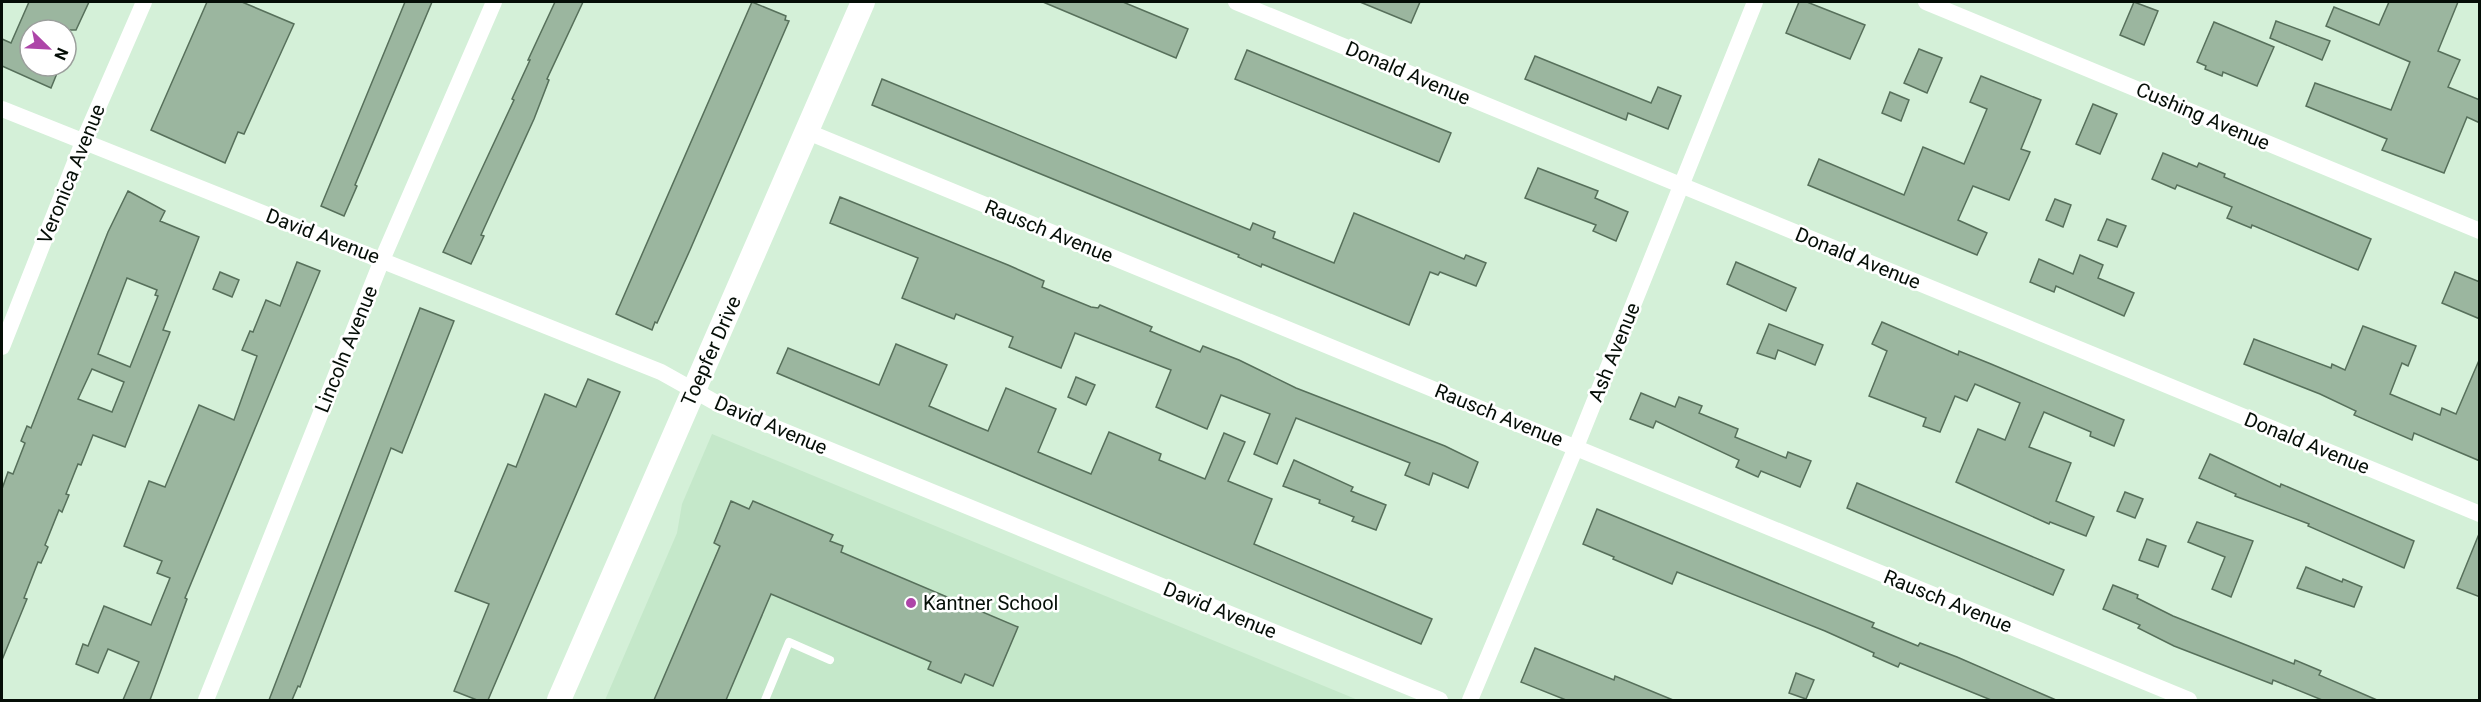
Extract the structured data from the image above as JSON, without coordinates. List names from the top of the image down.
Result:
{
  "streets": {
    "street": [
      "Donald Avenue",
      "Cushing Avenue",
      "Veronica Avenue",
      "Rausch Avenue",
      "David Avenue",
      "Lincoln Avenue",
      "Toepfer Drive",
      "Ash Avenue"
    ]
  },
  "crossings": [
    ["Donald Avenue", "Ash Avenue"],
    ["Veronica Avenue", "David Avenue"],
    ["Rausch Avenue", "Toepfer Drive"],
    ["Rausch Avenue", "Ash Avenue"],
    ["David Avenue", "Lincoln Avenue"],
    ["David Avenue", "Toepfer Drive"]
  ],
  "places": ["Kantner School"],
  "north": "bottom right"
}
